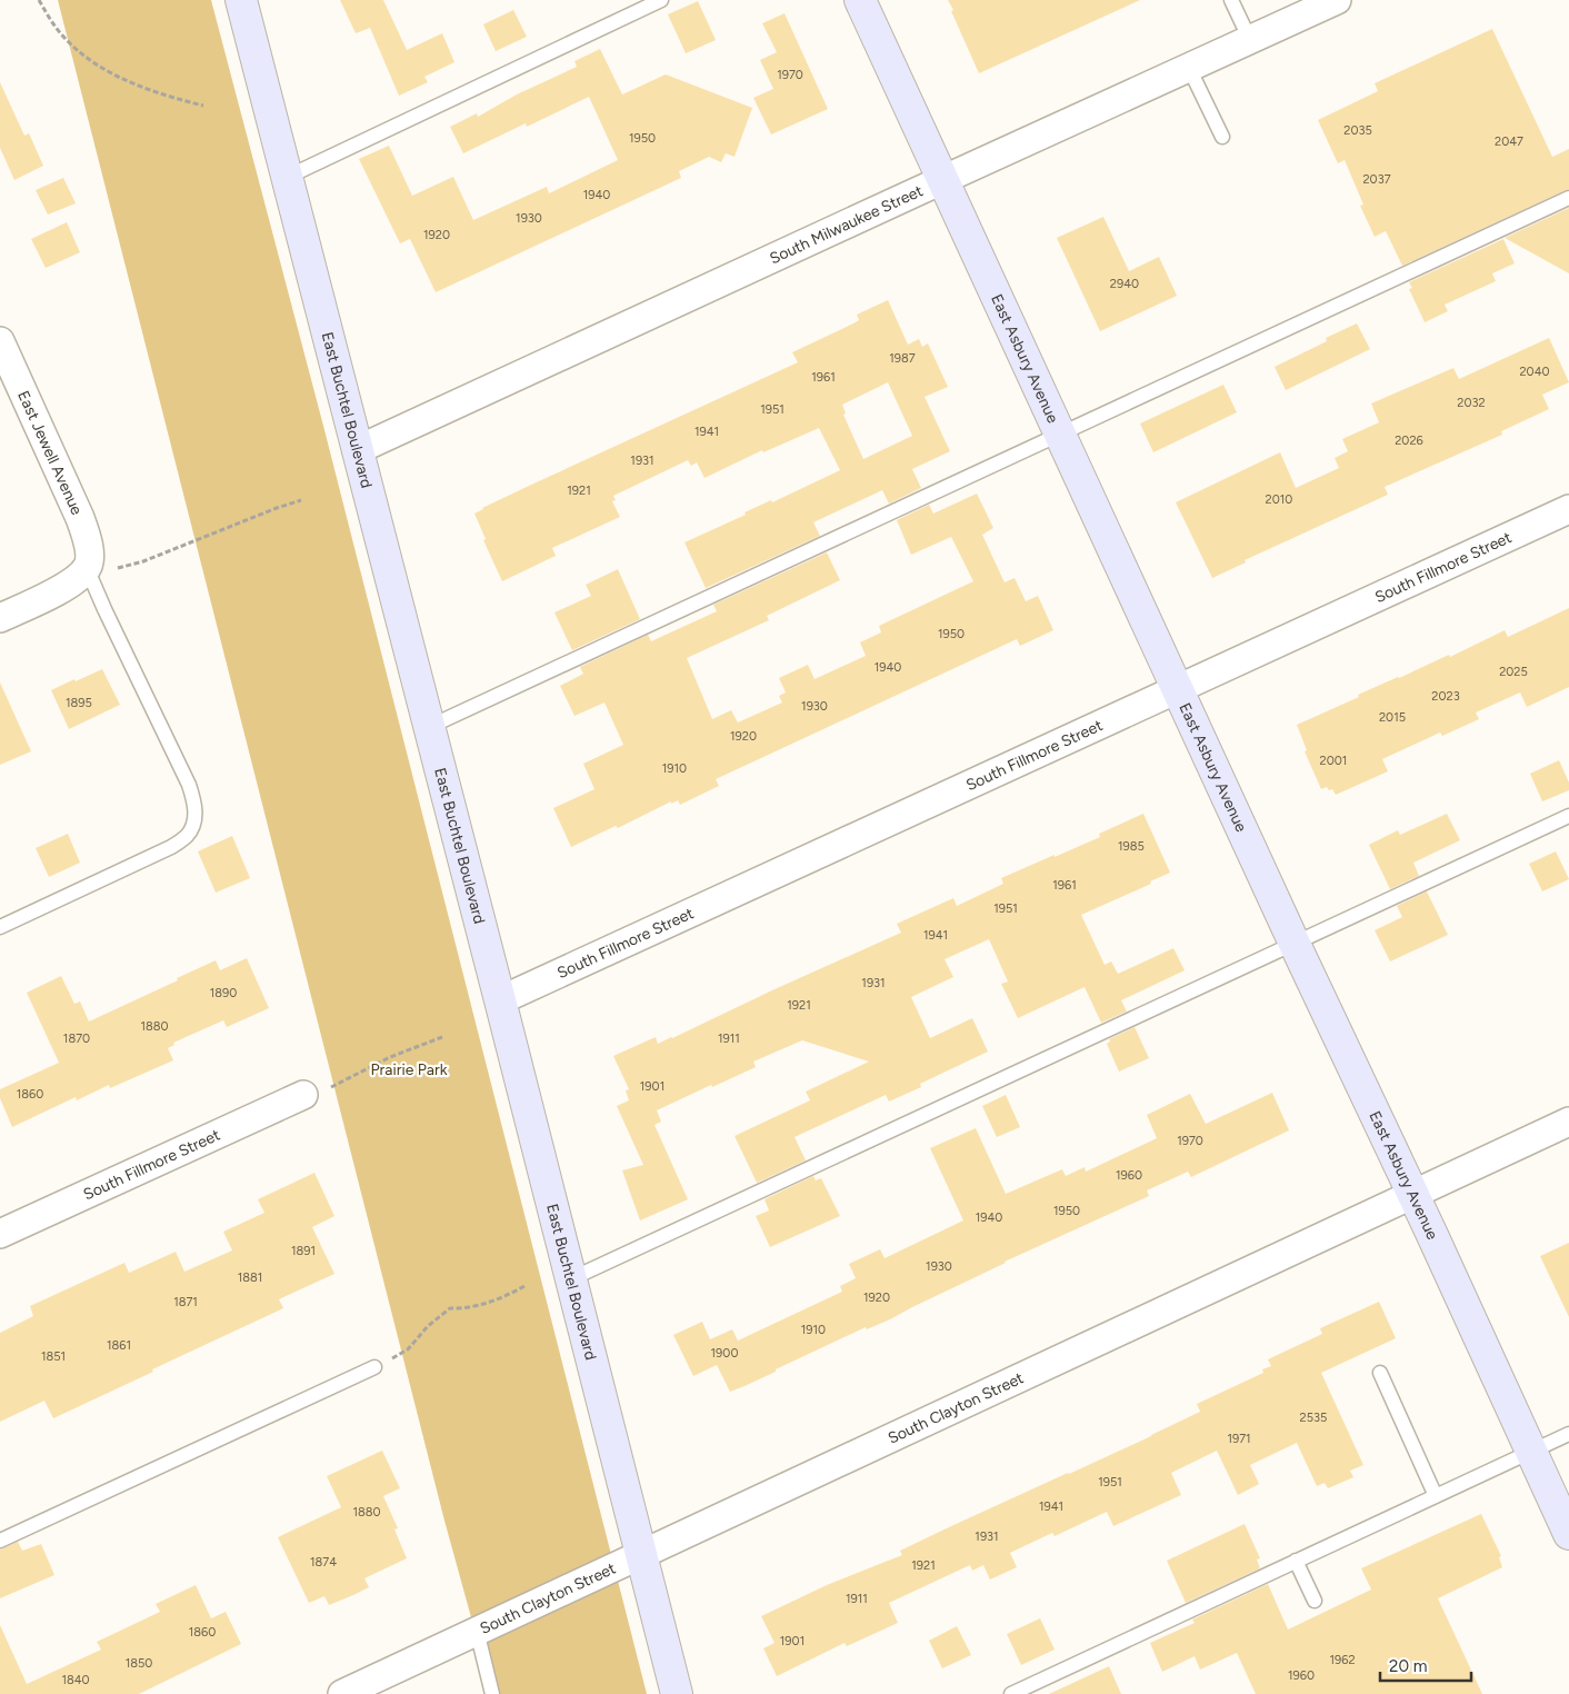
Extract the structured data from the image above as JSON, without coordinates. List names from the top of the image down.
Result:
{
  "streets": {
    "main road": ["East Asbury Avenue", "East Buchtel Boulevard"],
    "street": [
      "South Milwaukee Street",
      "East Jewell Avenue",
      "South Fillmore Street",
      "South Clayton Street"
    ]
  },
  "crossings": [
    ["South Milwaukee Street", "East Asbury Avenue"],
    ["South Milwaukee Street", "East Buchtel Boulevard"],
    ["East Asbury Avenue", "South Fillmore Street"],
    ["East Asbury Avenue", "South Clayton Street"],
    ["East Buchtel Boulevard", "South Fillmore Street"],
    ["East Buchtel Boulevard", "South Clayton Street"]
  ],
  "parks": ["Prairie Park"],
  "house_numbers": [
    "1970",
    "2035",
    "1950",
    "2047",
    "2037",
    "1940",
    "1930",
    "1920",
    "2940",
    "1987",
    "2040",
    "1961",
    "2032",
    "1951",
    "1941",
    "2026",
    "1931",
    "1921",
    "2010",
    "1950",
    "1940",
    "2025",
    "2023",
    "1895",
    "1930",
    "2015",
    "1920",
    "2001",
    "1910",
    "1985",
    "1961",
    "1951",
    "1941",
    "1931",
    "1890",
    "1921",
    "1880",
    "1870",
    "1911",
    "1901",
    "1860",
    "1970",
    "1960",
    "1950",
    "1940",
    "1891",
    "1930",
    "1881",
    "1920",
    "1871",
    "1910",
    "1861",
    "1900",
    "1851",
    "2535",
    "1971",
    "1951",
    "1941",
    "1880",
    "1931",
    "1874",
    "1921",
    "1911",
    "1860",
    "1901",
    "1962",
    "1850",
    "1960",
    "1840"
  ],
  "scale_bar": "20 m"
}
